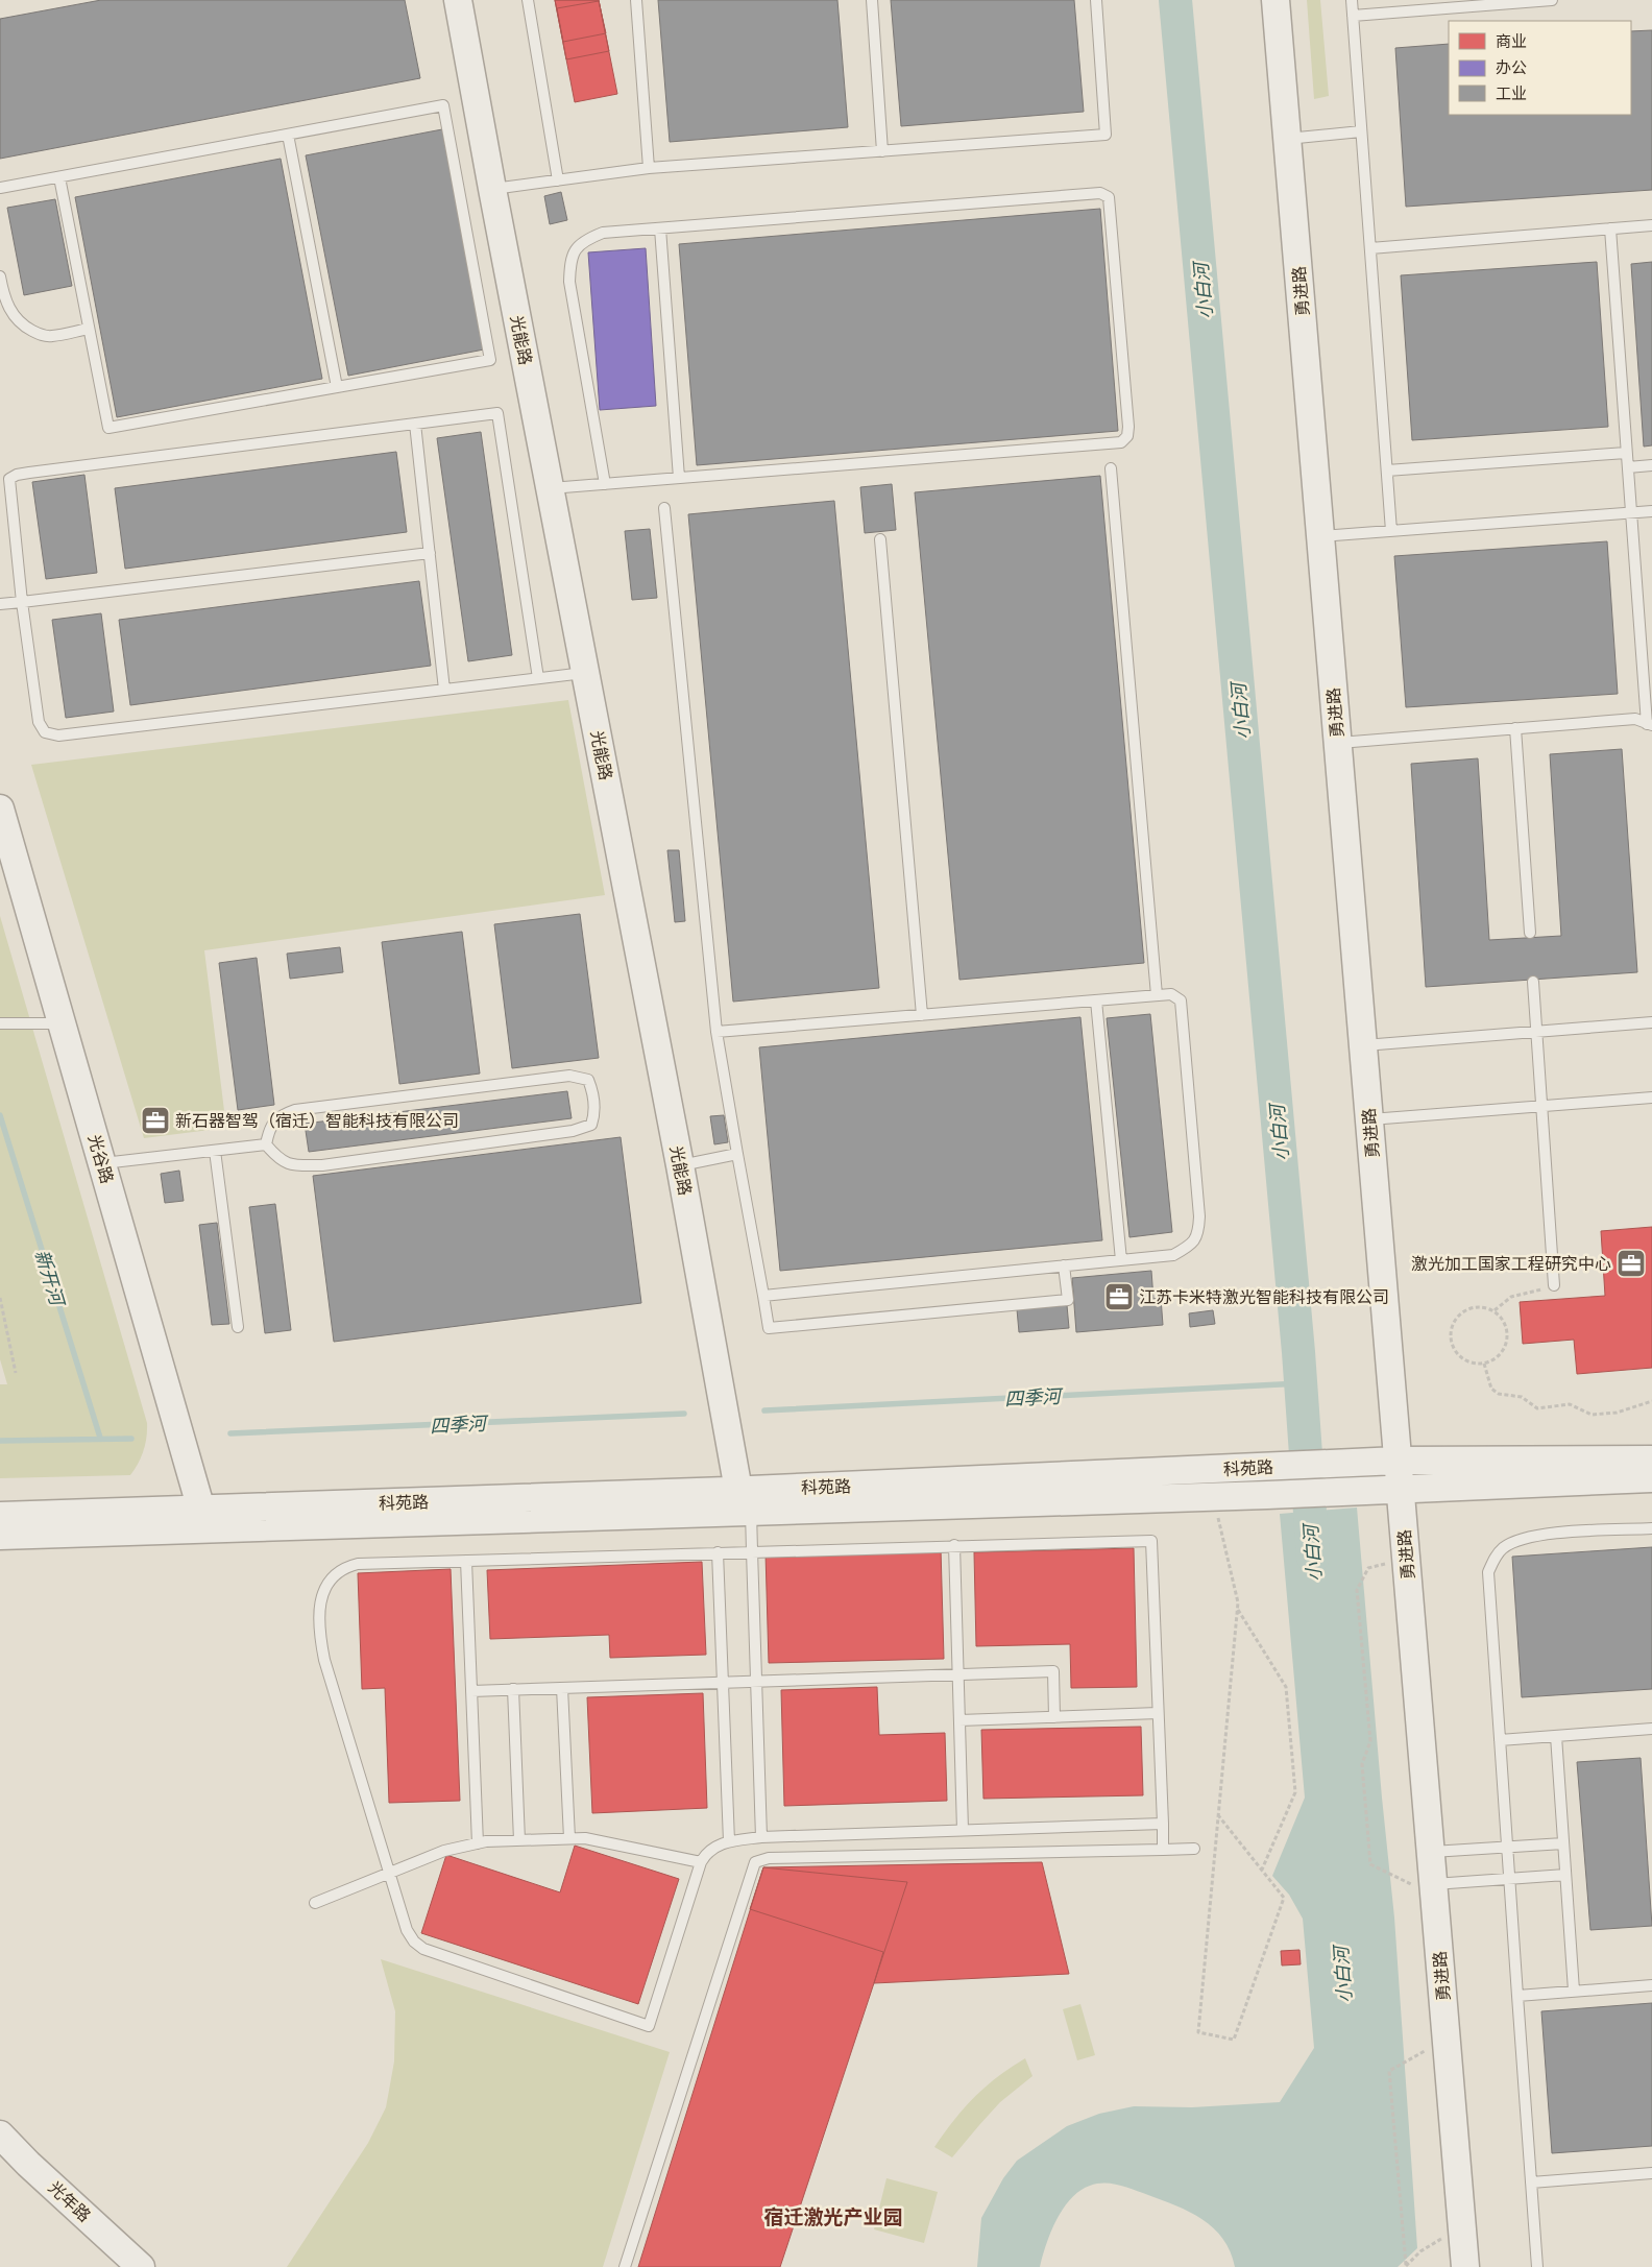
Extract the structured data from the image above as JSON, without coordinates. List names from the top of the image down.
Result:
{
  "streets": {
    "street": [
      "勇进路",
      "光能路",
      "光谷路",
      "科苑路",
      "光年路"
    ]
  },
  "crossings": [
    ["勇进路", "科苑路"],
    ["光能路", "科苑路"],
    ["光谷路", "科苑路"]
  ],
  "districts": ["宿迁激光产业园"],
  "water": ["小白河", "新开河", "四季河"],
  "places": {
    "office": ["新石器智驾（宿迁）智能科技有限公司", "激光加工国家工程研究中心", "江苏卡米特激光智能科技有限公司"]
  },
  "legend": ["商业", "办公", "工业"]
}
